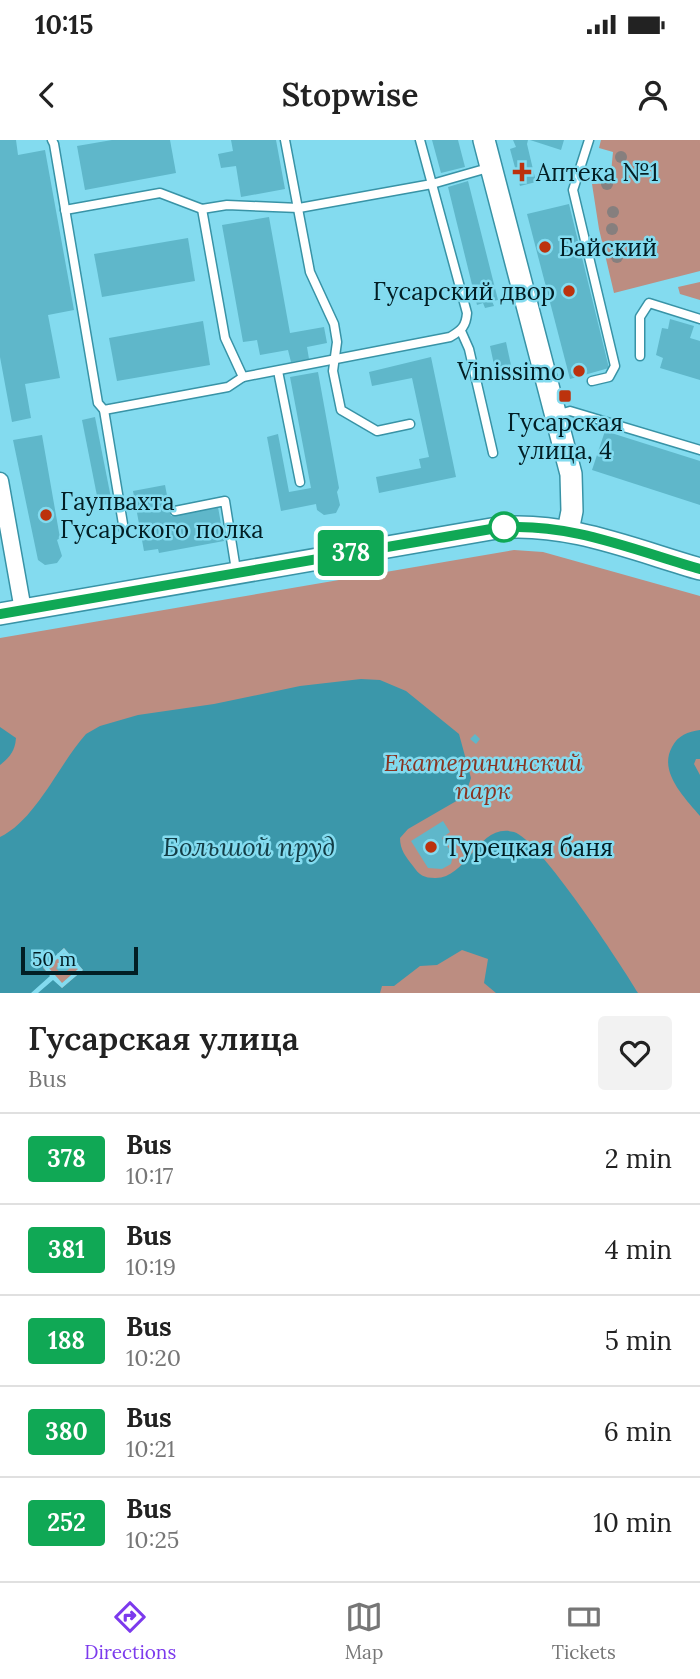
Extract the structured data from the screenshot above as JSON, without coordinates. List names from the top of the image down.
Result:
{
  "water": ["Большой пруд"],
  "parks": ["Екатерининский парк"],
  "places": {
    "health": ["Аптека №1"],
    "other": [
      "Байский",
      "Гусарский двор",
      "Vinissimo",
      "Гаупвахта Гусарского полка",
      "Турецкая баня"
    ],
    "transit": ["Гусарская улица, 4"]
  },
  "lines": ["bus line 378"],
  "scale_bar": "50 m",
  "page": {
    "status": "10:15",
    "header": "Stopwise",
    "on_map": "378",
    "scale": "50 m",
    "heading": ["Гусарская улица", "Bus"],
    "list": [
      {
        "mark": "378",
        "name": "Bus",
        "note": "10:17",
        "value": "2 min"
      },
      {
        "mark": "381",
        "name": "Bus",
        "note": "10:19",
        "value": "4 min"
      },
      {
        "mark": "188",
        "name": "Bus",
        "note": "10:20",
        "value": "5 min"
      },
      {
        "mark": "380",
        "name": "Bus",
        "note": "10:21",
        "value": "6 min"
      },
      {
        "mark": "252",
        "name": "Bus",
        "note": "10:25",
        "value": "10 min"
      }
    ],
    "tabs": ["Directions", "Map", "Tickets"]
  }
}
